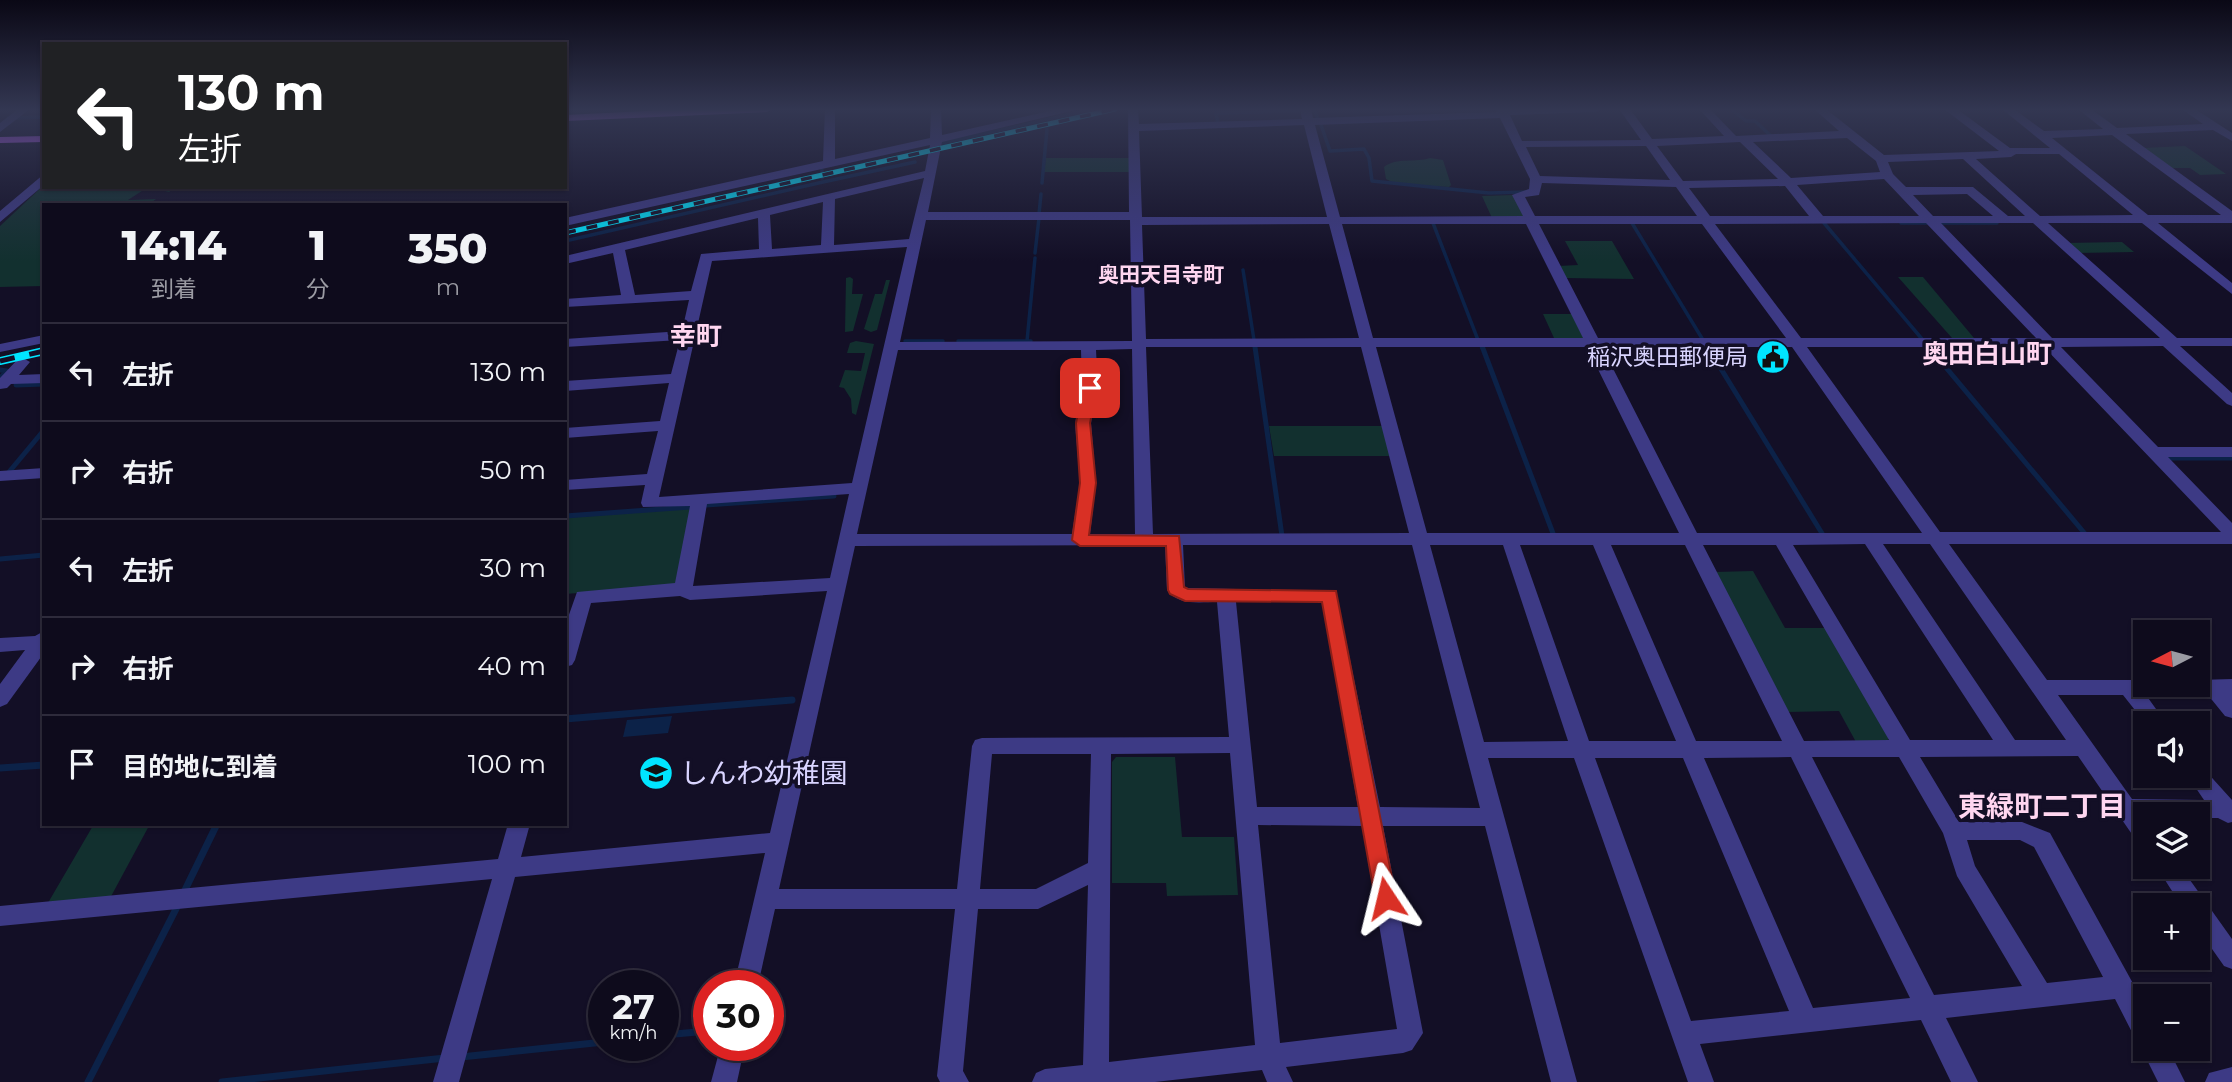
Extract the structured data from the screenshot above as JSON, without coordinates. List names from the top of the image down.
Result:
{
  "districts": [
    "奥田天目寺町",
    "幸町",
    "奥田白山町",
    "東緑町二丁目"
  ],
  "places": {
    "public building": ["稲沢奥田郵便局"],
    "school or university": ["しんわ幼稚園"]
  },
  "north": "left",
  "page": {
    "turn": ["130 m", "左折"],
    "eta": [
      "14:14",
      "到着",
      "1",
      "分",
      "350",
      "m"
    ],
    "list": [
      {
        "name": "左折",
        "value": "130 m"
      },
      {
        "name": "右折",
        "value": "50 m"
      },
      {
        "name": "左折",
        "value": "30 m"
      },
      {
        "name": "右折",
        "value": "40 m"
      },
      {
        "name": "目的地に到着",
        "value": "100 m"
      }
    ],
    "map_buttons": ["+", "−"],
    "speed": "27 km/h",
    "limit": "30"
  }
}
